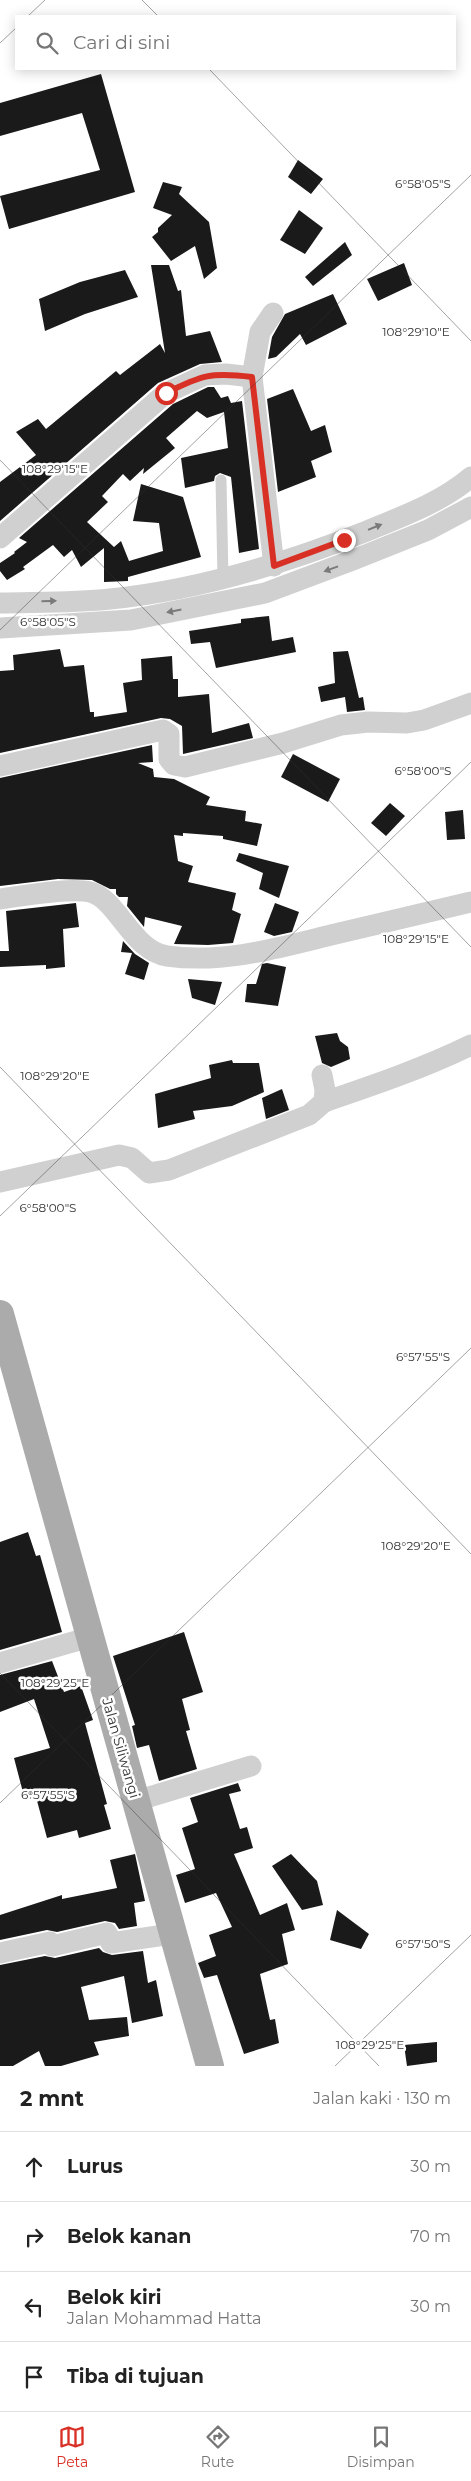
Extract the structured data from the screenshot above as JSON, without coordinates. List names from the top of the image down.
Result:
{
  "streets": {
    "main road": ["Jalan Siliwangi"]
  },
  "page": {
    "search": "Cari di sini",
    "heading": ["2 mnt", "Jalan kaki · 130 m"],
    "list": [
      ["Lurus", "30 m"],
      ["Belok kanan", "70 m"],
      ["Belok kiri", "Jalan Mohammad Hatta", "30 m"],
      "Tiba di tujuan"
    ],
    "nav": ["Peta", "Rute", "Disimpan"]
  },
  "coordinates": [
    "6°58'05\"S",
    "108°29'10\"E",
    "108°29'15\"E",
    "6°58'00\"S",
    "108°29'20\"E",
    "6°57'55\"S",
    "108°29'25\"E",
    "6°57'50\"S"
  ]
}
